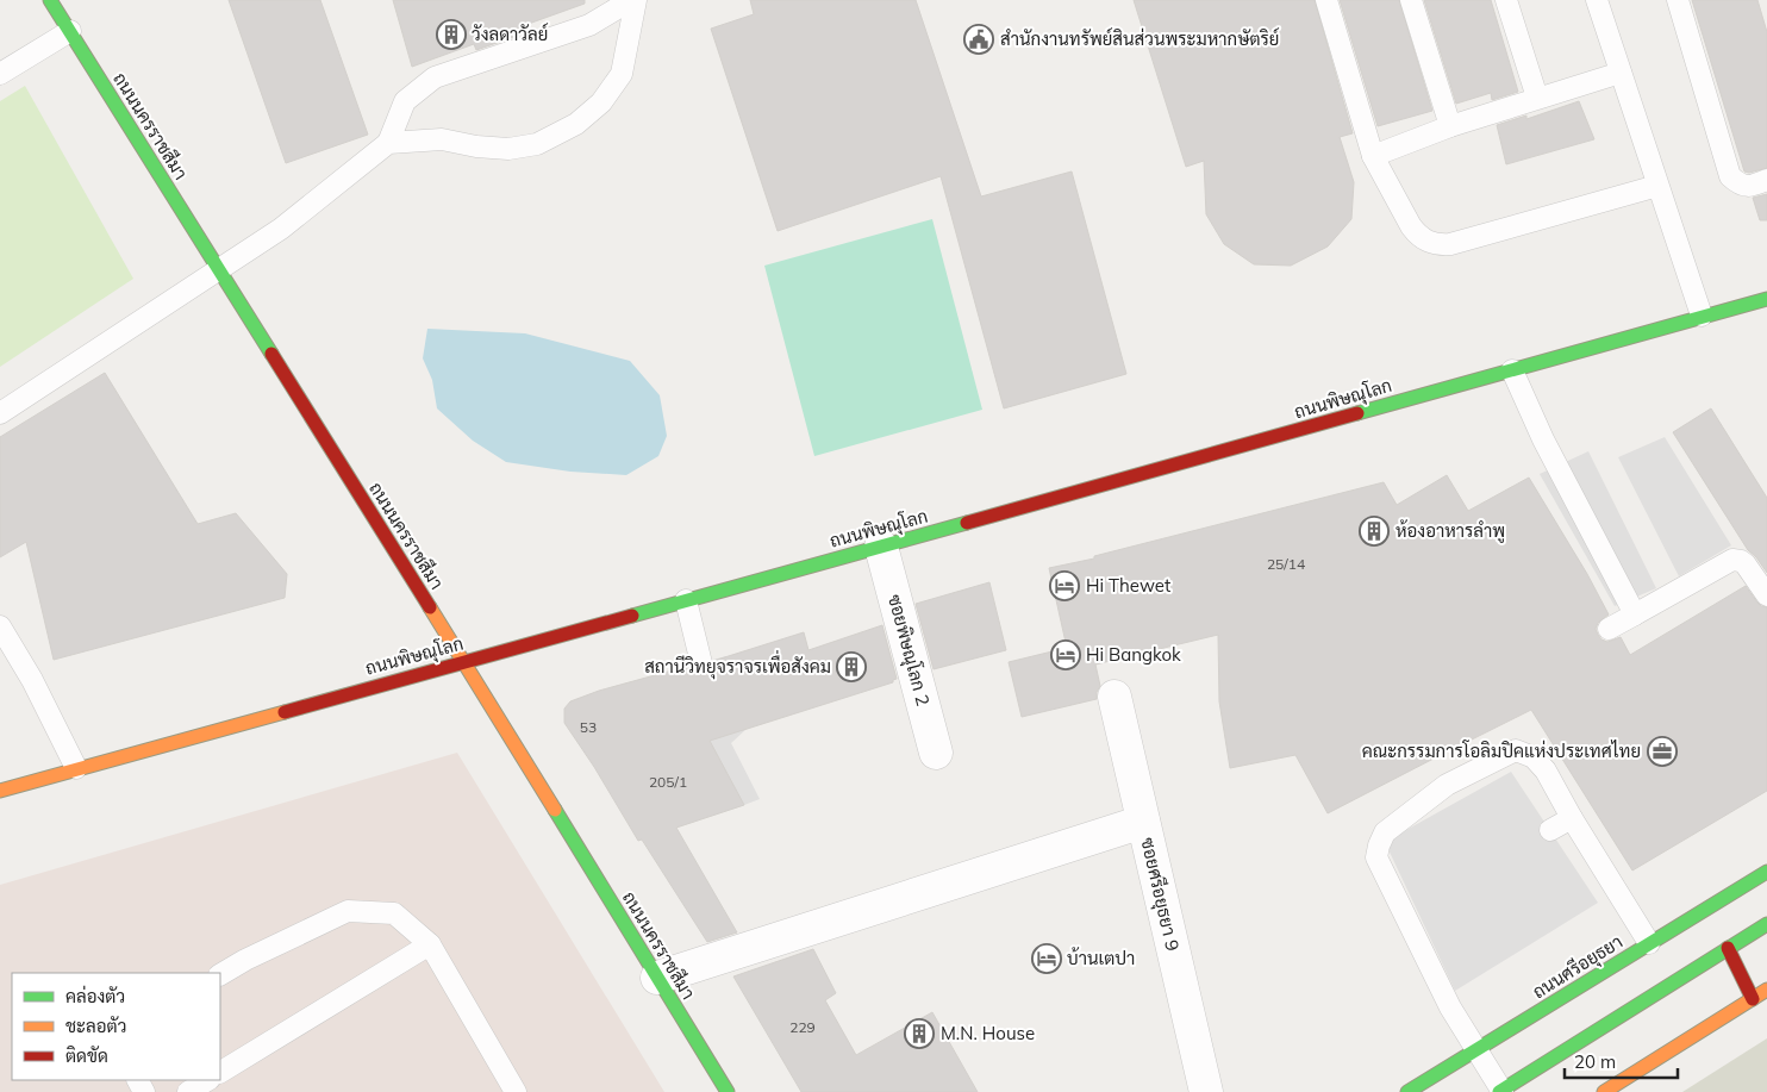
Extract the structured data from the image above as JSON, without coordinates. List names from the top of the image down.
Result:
{
  "streets": {
    "main road": ["ถนนนครราชสีมา", "ถนนพิษณุโลก", "ถนนศรีอยุธยา"],
    "street": ["ซอยพิษณุโลก 2", "ซอยศรีอยุธยา 9"]
  },
  "crossings": [
    ["ถนนนครราชสีมา", "ถนนพิษณุโลก"],
    ["ถนนพิษณุโลก", "ซอยพิษณุโลก 2"]
  ],
  "places": {
    "building": [
      "วังลดาวัลย์",
      "ห้องอาหารลำพู",
      "สถานีวิทยุจราจรเพื่อสังคม",
      "M.N. House"
    ],
    "public building": ["สำนักงานทรัพย์สินส่วนพระมหากษัตริย์"],
    "hotel": ["Hi Thewet", "Hi Bangkok", "บ้านเตปา"],
    "office": ["คณะกรรมการโอลิมปิคแห่งประเทศไทย"]
  },
  "house_numbers": [
    "25/14",
    "53",
    "205/1",
    "229"
  ],
  "legend": ["คล่องตัว", "ชะลอตัว", "ติดขัด"],
  "scale_bar": "20 m"
}
